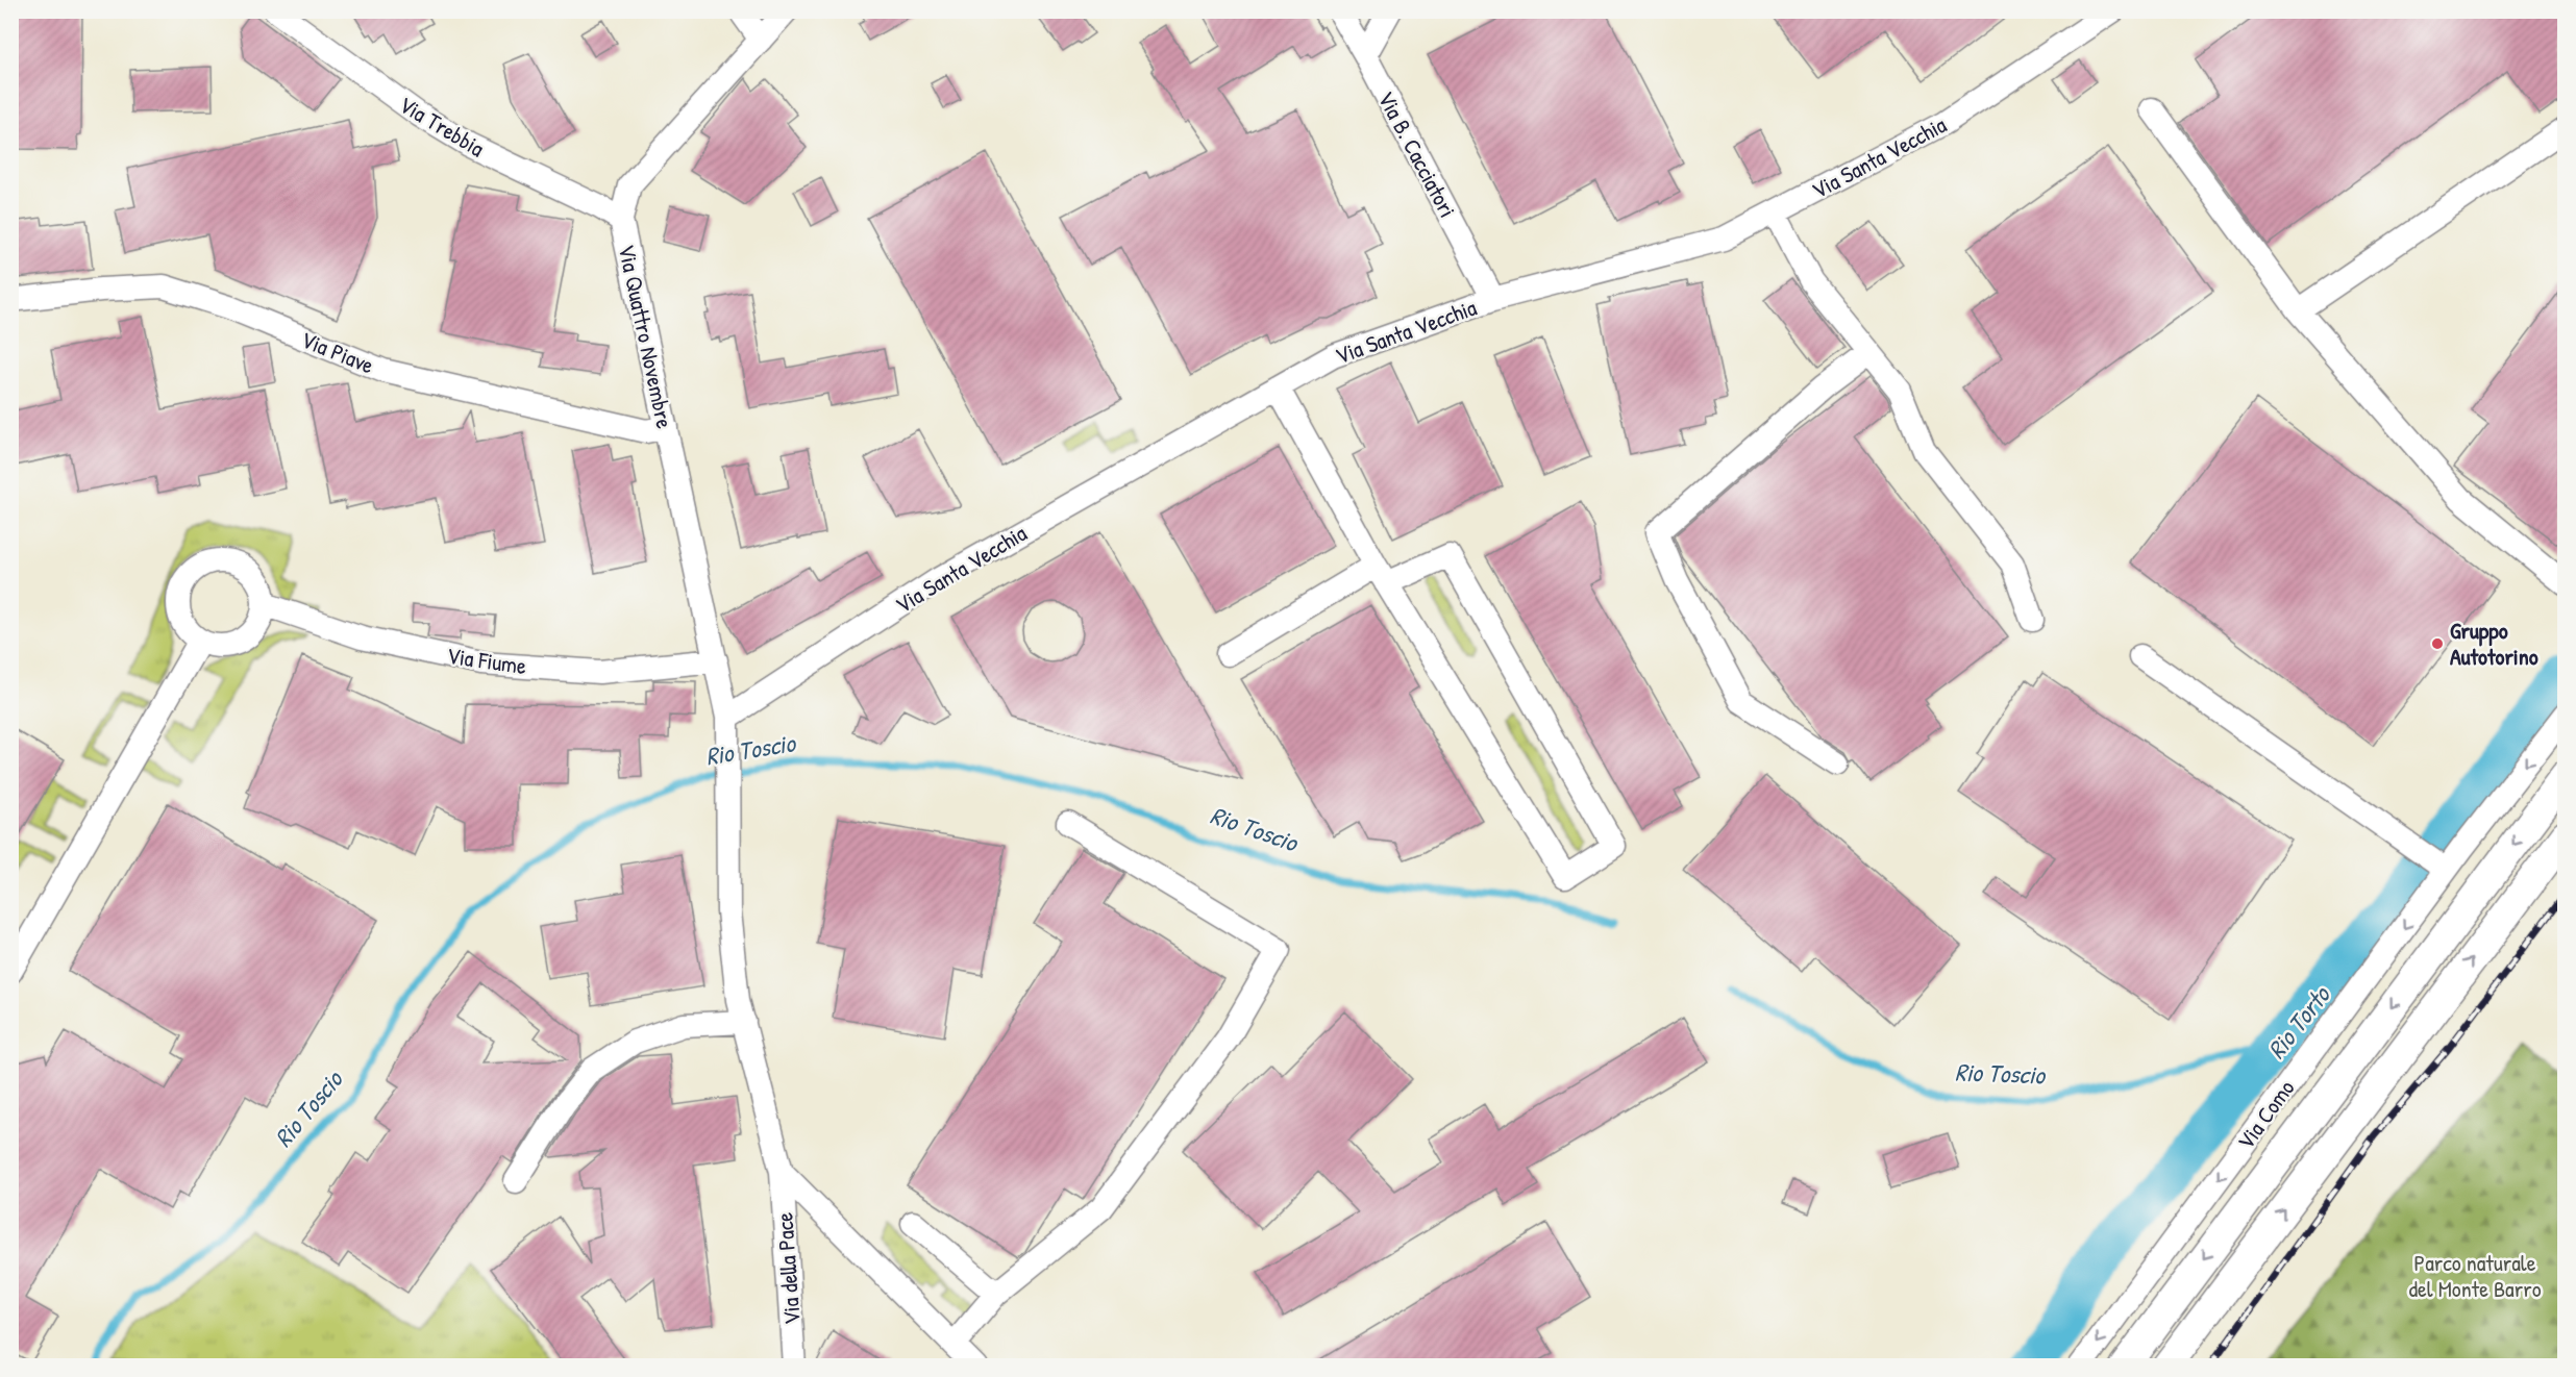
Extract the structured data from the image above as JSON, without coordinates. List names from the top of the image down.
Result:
{
  "streets": {
    "street": [
      "Via Trebbia",
      "Via B. Cacciatori",
      "Via Santa Vecchia",
      "Via Quattro Novembre",
      "Via Piave",
      "Via Fiume",
      "Via Como",
      "Via della Pace"
    ]
  },
  "crossings": [
    ["Via Trebbia", "Via Quattro Novembre"],
    ["Via B. Cacciatori", "Via Santa Vecchia"],
    ["Via Santa Vecchia", "Via Quattro Novembre"],
    ["Via Quattro Novembre", "Via Piave"],
    ["Via Quattro Novembre", "Via Fiume"],
    ["Via Quattro Novembre", "Via della Pace"]
  ],
  "one_way": ["Via Como"],
  "water": ["Rio Toscio", "Rio Torto"],
  "parks": ["Parco naturale del Monte Barro"],
  "places": ["Gruppo Autotorino"]
}
